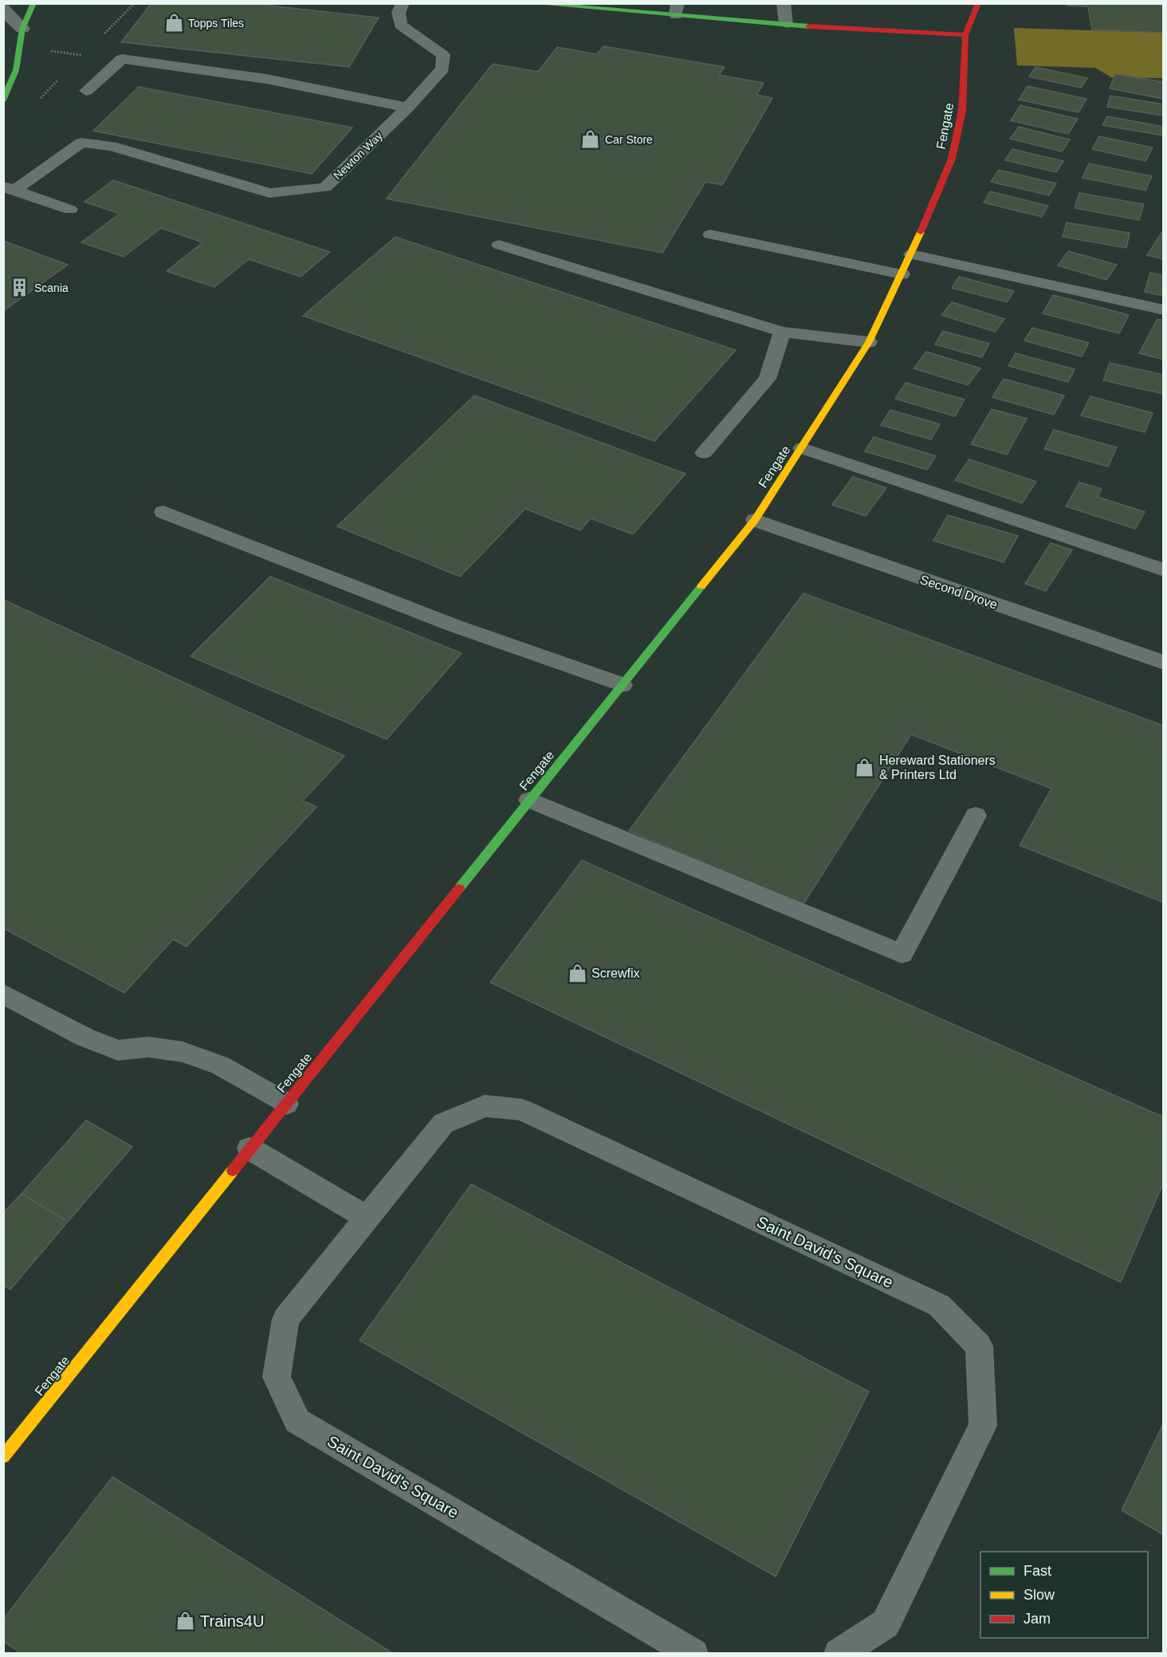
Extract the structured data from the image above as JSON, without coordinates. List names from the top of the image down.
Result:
{
  "streets": {
    "street": ["Fengate"],
    "lane": ["Newton Way", "Second Drove", "Saint David's Square"]
  },
  "crossings": [
    ["Fengate", "Second Drove"]
  ],
  "places": {
    "shop": [
      "Topps Tiles",
      "Car Store",
      "Hereward Stationers & Printers Ltd",
      "Screwfix",
      "Trains4U"
    ],
    "building": ["Scania"]
  },
  "legend": ["Fast", "Slow", "Jam"]
}
